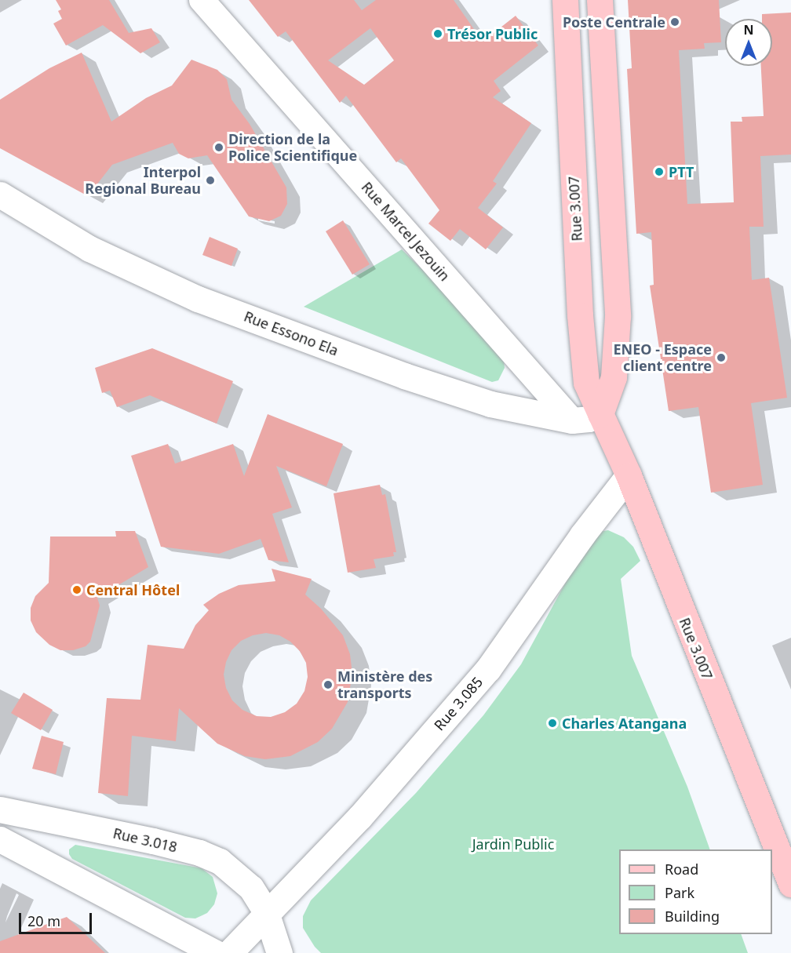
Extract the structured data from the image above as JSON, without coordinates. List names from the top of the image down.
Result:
{
  "streets": {
    "main road": ["Rue 3.007"],
    "street": [
      "Rue Marcel Jezouin",
      "Rue Essono Ela",
      "Rue 3.085",
      "Rue 3.018"
    ]
  },
  "crossings": [
    ["Rue 3.007", "Rue Essono Ela"],
    ["Rue 3.007", "Rue 3.085"],
    ["Rue Marcel Jezouin", "Rue Essono Ela"],
    ["Rue 3.085", "Rue 3.018"]
  ],
  "parks": ["Jardin Public"],
  "places": [
    "Poste Centrale",
    "Trésor Public",
    "Direction de la Police Scientifique",
    "PTT",
    "Interpol Regional Bureau",
    "ENEO - Espace client centre",
    "Central Hôtel",
    "Ministère des transports",
    "Charles Atangana"
  ],
  "legend": ["Road", "Park", "Building"],
  "scale_bar": "20 m",
  "north": "top"
}
